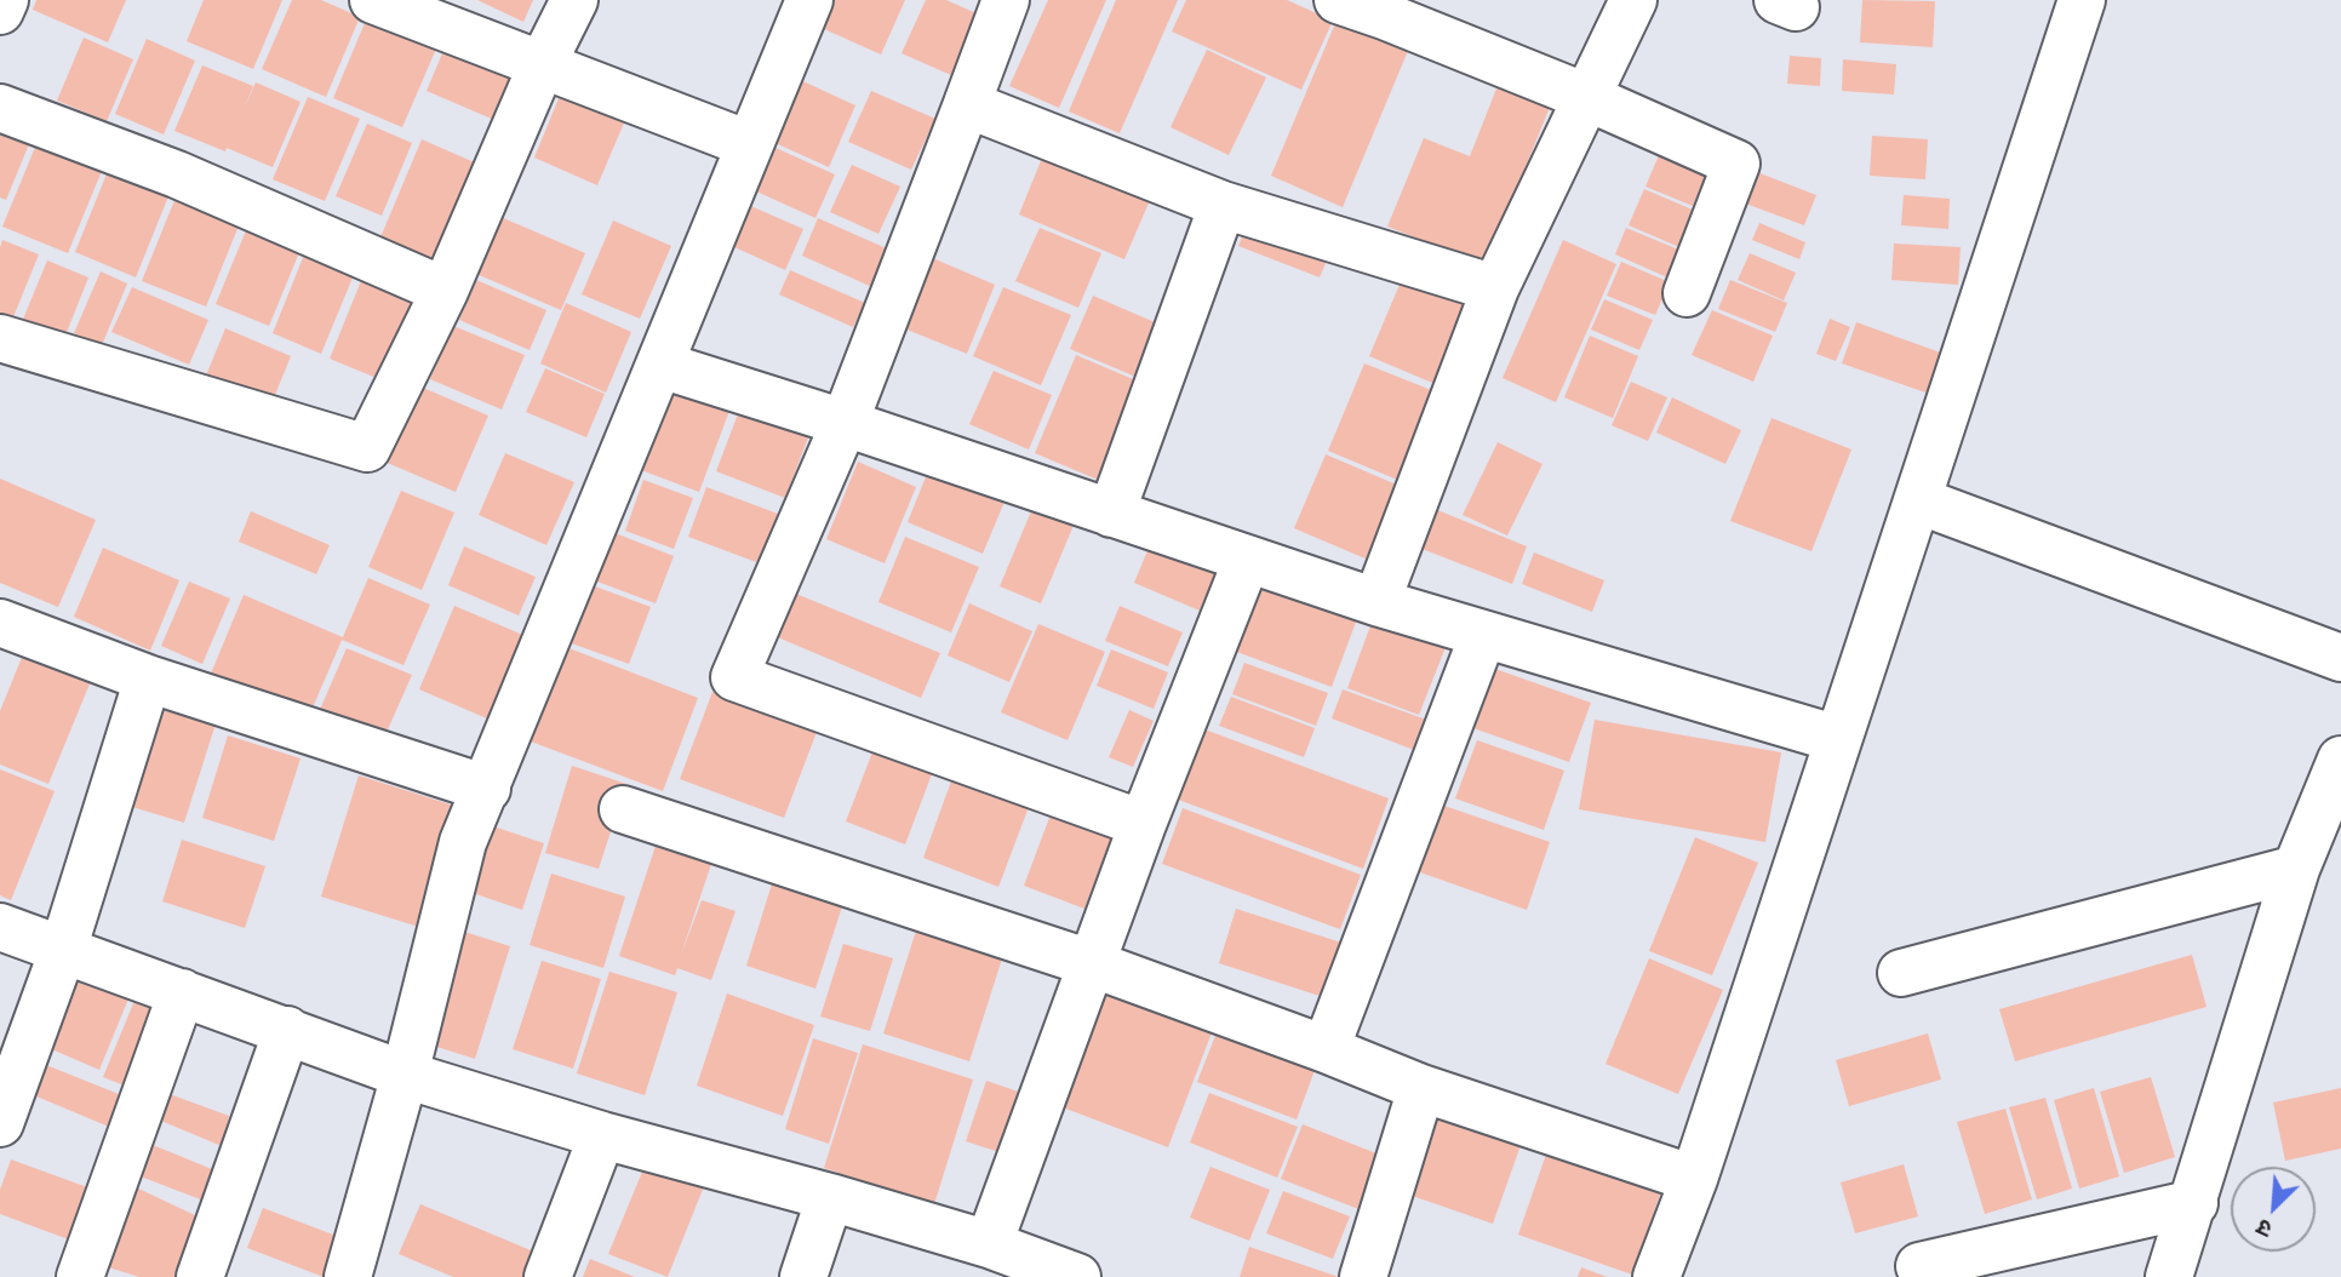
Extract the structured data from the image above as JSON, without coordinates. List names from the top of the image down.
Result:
{
  "north": "bottom left"
}
